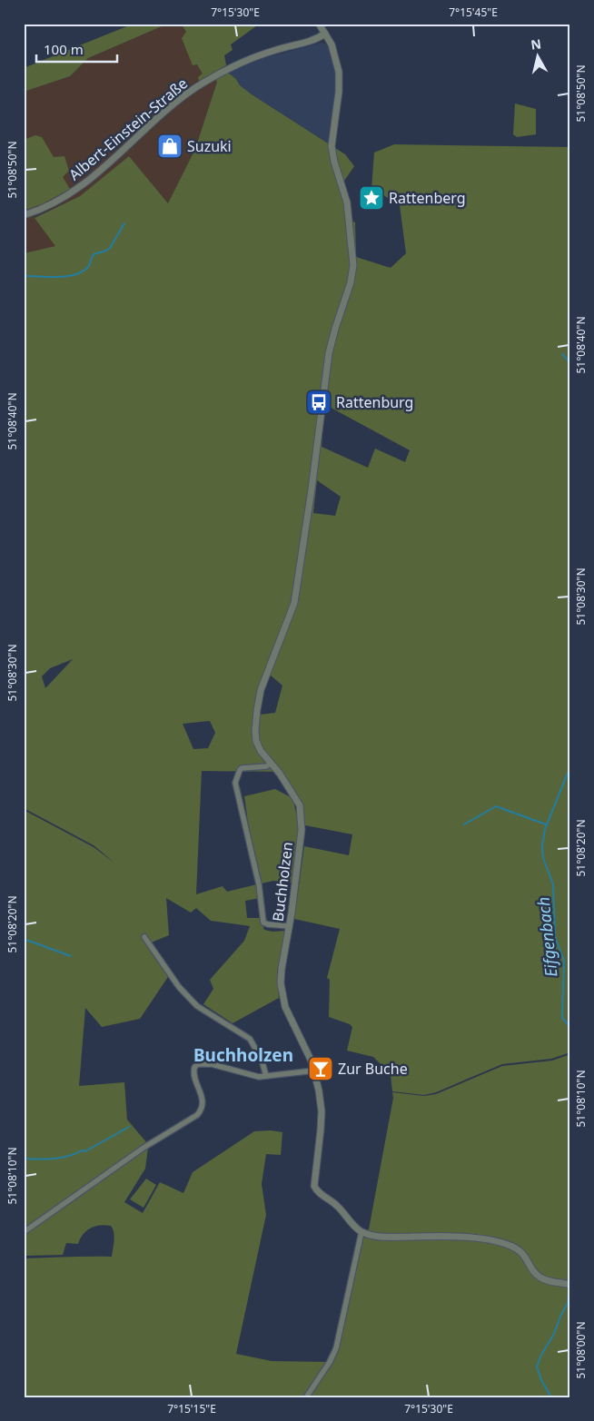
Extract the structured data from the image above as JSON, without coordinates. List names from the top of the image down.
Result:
{
  "streets": {
    "street": ["Albert-Einstein-Straße", "Buchholzen"]
  },
  "crossings": [
    ["Albert-Einstein-Straße", "Buchholzen"]
  ],
  "districts": ["Buchholzen"],
  "water": ["Eifgenbach"],
  "places": {
    "shop": ["Suzuki"],
    "place": ["Rattenberg"],
    "bus stop": ["Rattenburg"],
    "bar": ["Zur Buche"]
  },
  "scale_bar": "100 m",
  "north": "top",
  "coordinates": [
    "7°15'30\"E",
    "7°15'45\"E",
    "51°08'50\"N",
    "51°08'40\"N",
    "51°08'30\"N",
    "51°08'20\"N",
    "51°08'10\"N",
    "51°08'00\"N",
    "7°15'15\"E"
  ]
}
